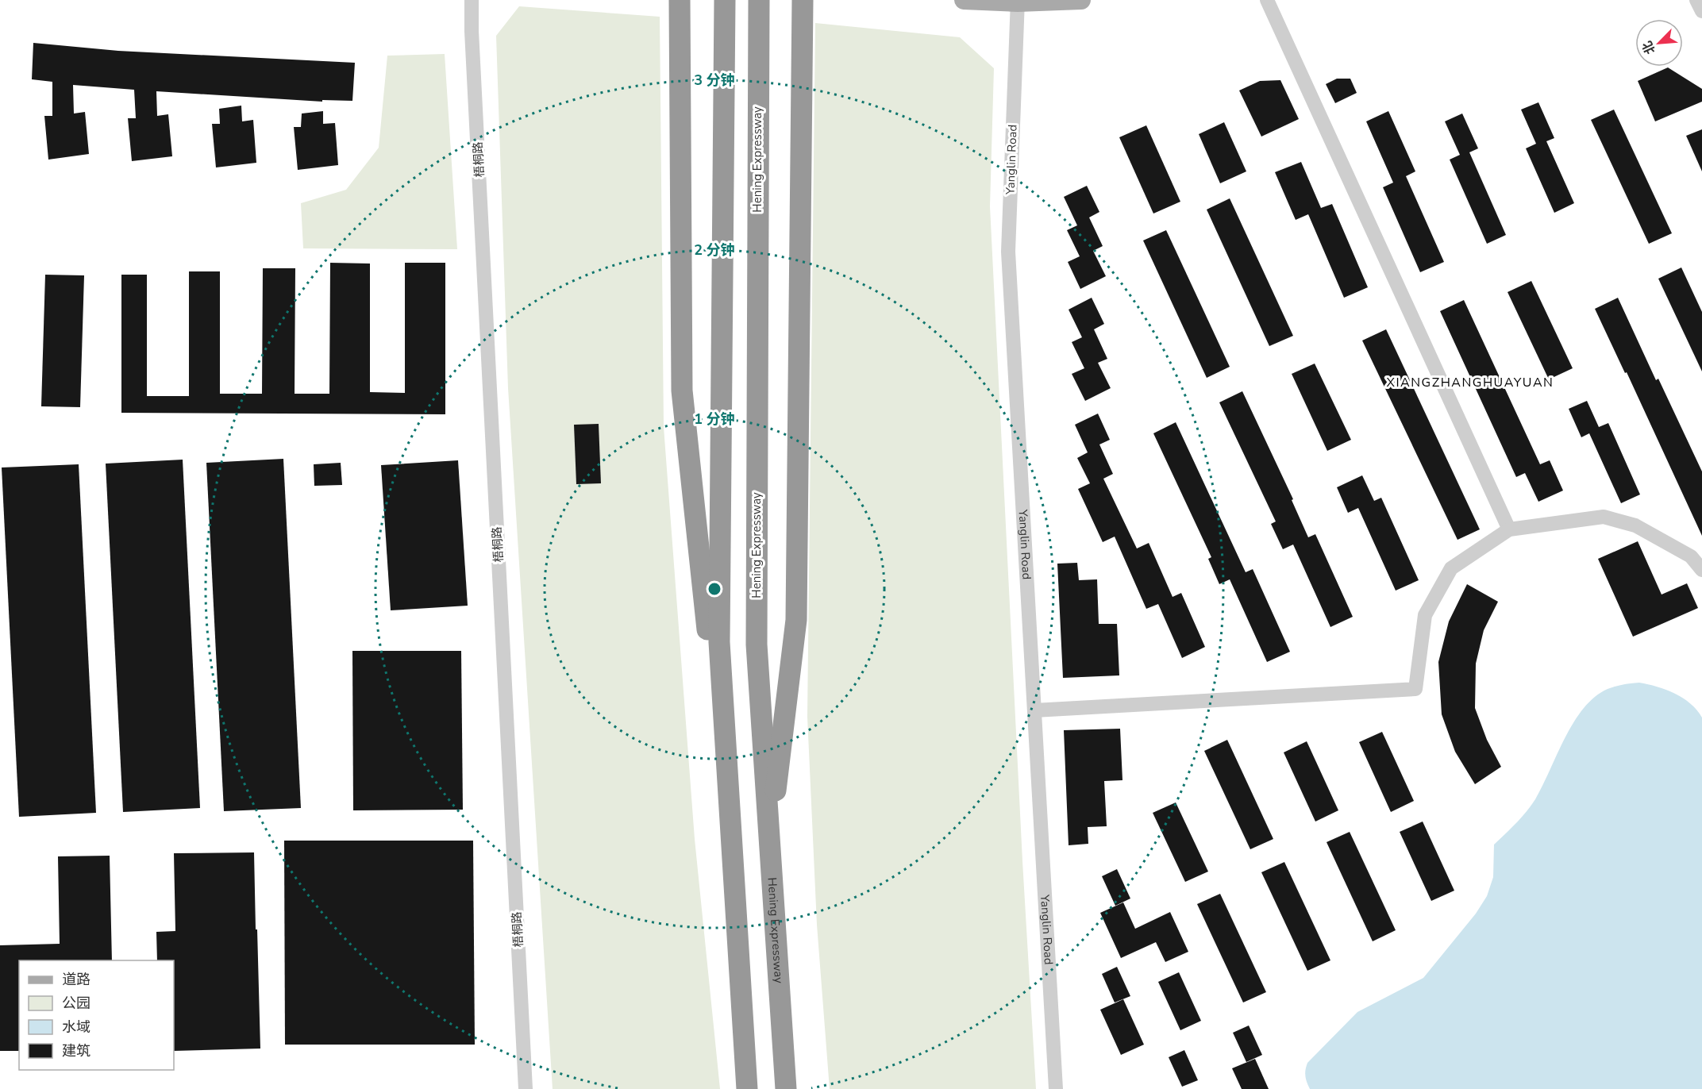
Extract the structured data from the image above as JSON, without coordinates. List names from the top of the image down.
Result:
{
  "streets": {
    "highway": ["Hening Expressway"],
    "street": ["梧桐路", "Yanglin Road"]
  },
  "districts": ["XIANGZHANGHUAYUAN"],
  "legend": [
    "道路",
    "公园",
    "水域",
    "建筑"
  ],
  "north": "bottom left",
  "rings": ["3 分钟", "2 分钟", "1 分钟"]
}
